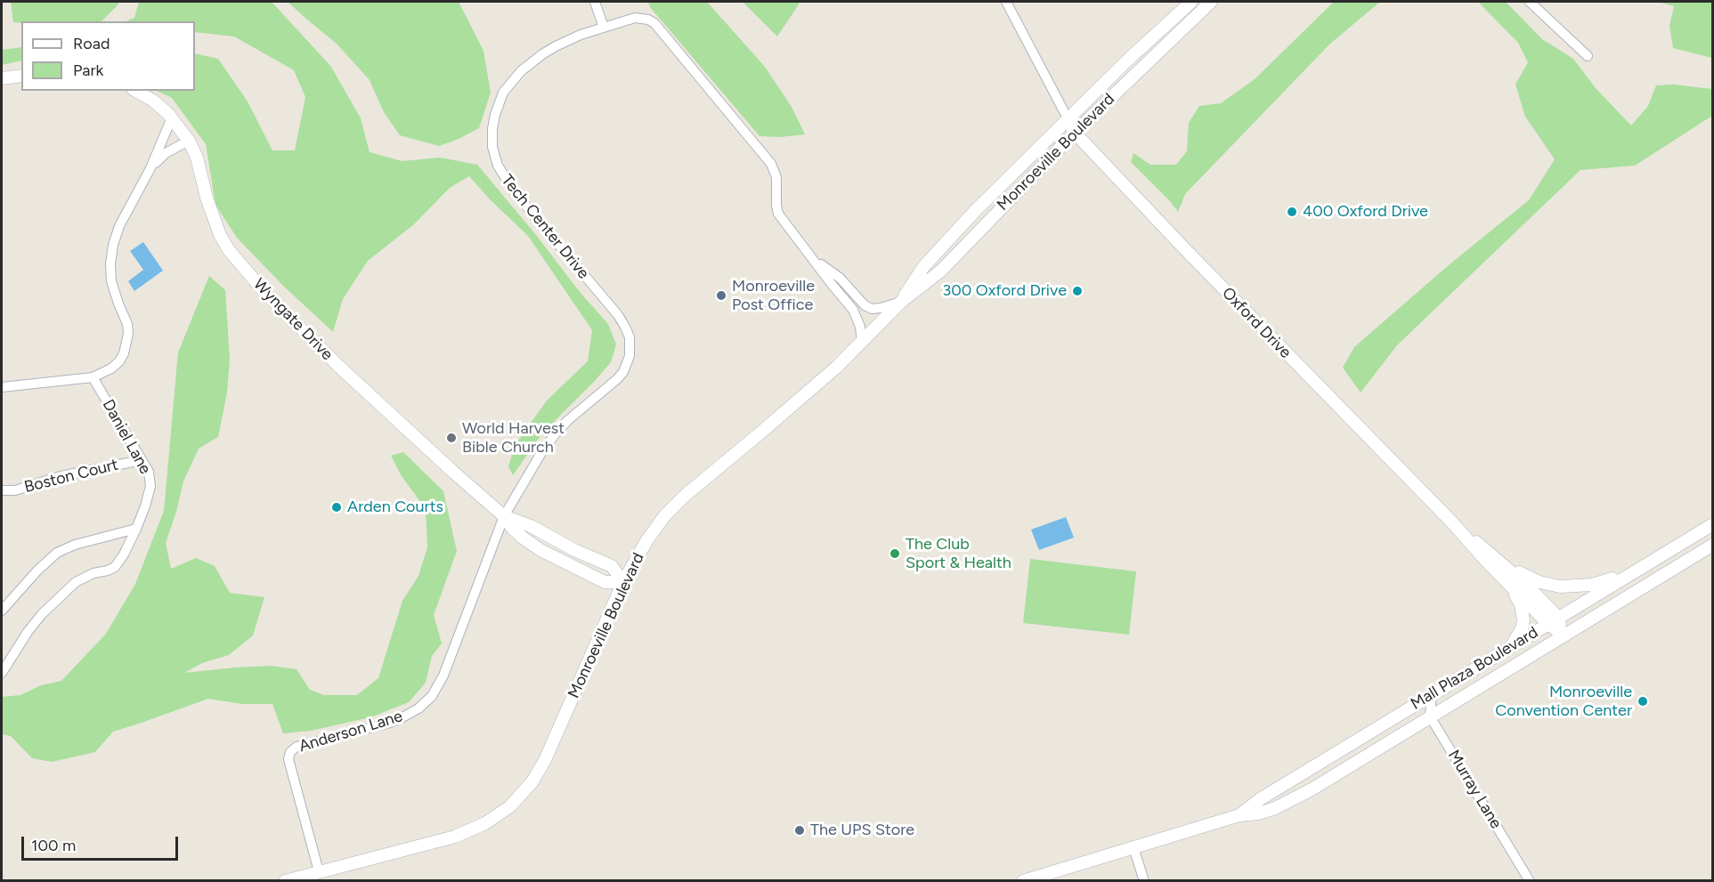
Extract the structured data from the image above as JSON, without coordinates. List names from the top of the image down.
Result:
{
  "streets": {
    "main road": [
      "Monroeville Boulevard",
      "Wyngate Drive",
      "Oxford Drive",
      "Mall Plaza Boulevard"
    ],
    "street": [
      "Tech Center Drive",
      "Daniel Lane",
      "Boston Court",
      "Anderson Lane",
      "Murray Lane"
    ]
  },
  "crossings": [
    ["Monroeville Boulevard", "Tech Center Drive"],
    ["Monroeville Boulevard", "Wyngate Drive"],
    ["Monroeville Boulevard", "Oxford Drive"],
    ["Monroeville Boulevard", "Anderson Lane"],
    ["Tech Center Drive", "Wyngate Drive"],
    ["Tech Center Drive", "Anderson Lane"],
    ["Wyngate Drive", "Anderson Lane"],
    ["Oxford Drive", "Mall Plaza Boulevard"],
    ["Daniel Lane", "Boston Court"],
    ["Mall Plaza Boulevard", "Murray Lane"]
  ],
  "places": [
    "400 Oxford Drive",
    "300 Oxford Drive",
    "Monroeville Post Office",
    "World Harvest Bible Church",
    "Arden Courts",
    "The Club Sport & Health",
    "Monroeville Convention Center",
    "The UPS Store"
  ],
  "legend": ["Road", "Park"],
  "scale_bar": "100 m"
}
